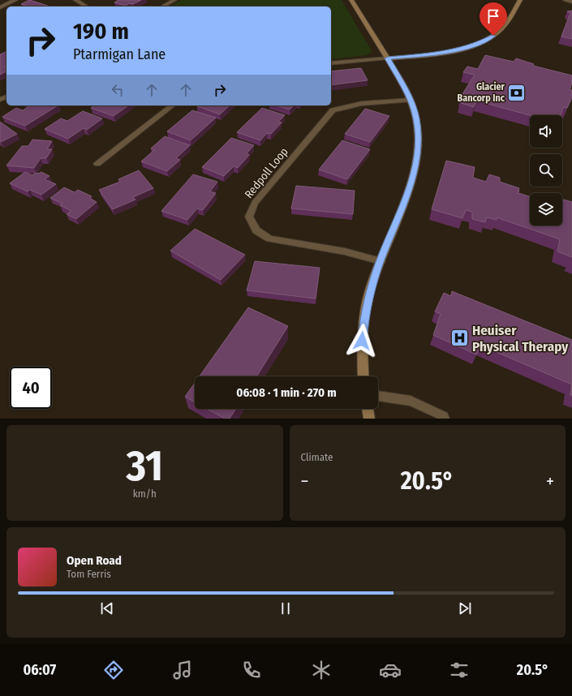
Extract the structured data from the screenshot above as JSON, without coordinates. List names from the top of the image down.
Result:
{
  "streets": {
    "street": ["Redpoll Loop"]
  },
  "places": {
    "bank": ["Glacier Bancorp Inc"],
    "hospital": ["Heuiser Physical Therapy"]
  },
  "page": {
    "turn": ["190 m", "Ptarmigan Lane"],
    "limit": "40",
    "trip": "06:08 · 1 min · 270 m",
    "tile": [
      ["31", "km/h"],
      "Climate"
    ],
    "heat": ["−", "20.5°", "+"],
    "song": ["Open Road", "Tom Ferris"],
    "tabs": ["06:07", "20.5°"]
  }
}
